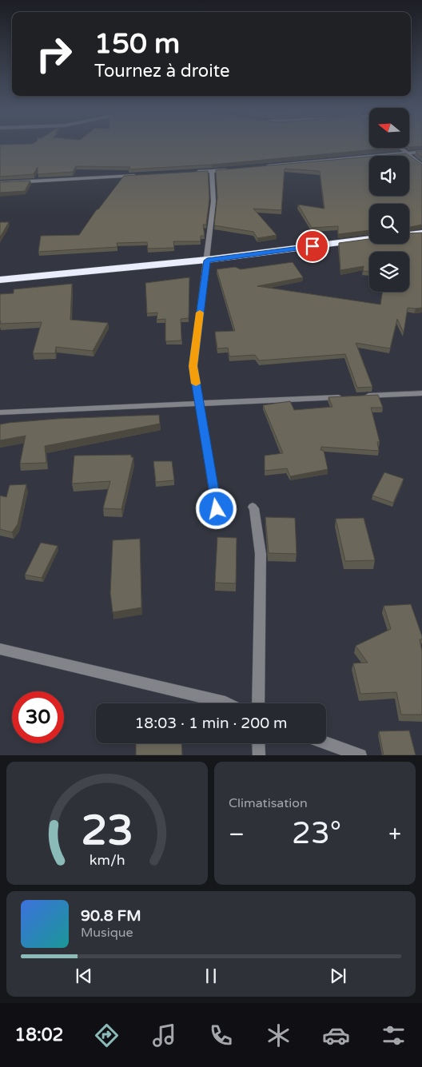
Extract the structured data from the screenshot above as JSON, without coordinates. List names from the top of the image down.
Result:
{
  "north": "left",
  "page": {
    "turn": ["150 m", "Tournez à droite"],
    "limit": "30",
    "trip": "18:03 · 1 min · 200 m",
    "tile": "Climatisation",
    "heat": ["−", "23°", "+"],
    "song": ["90.8 FM", "Musique"],
    "tabs": "18:02",
    "gauge": ["23", "km/h"]
  }
}
